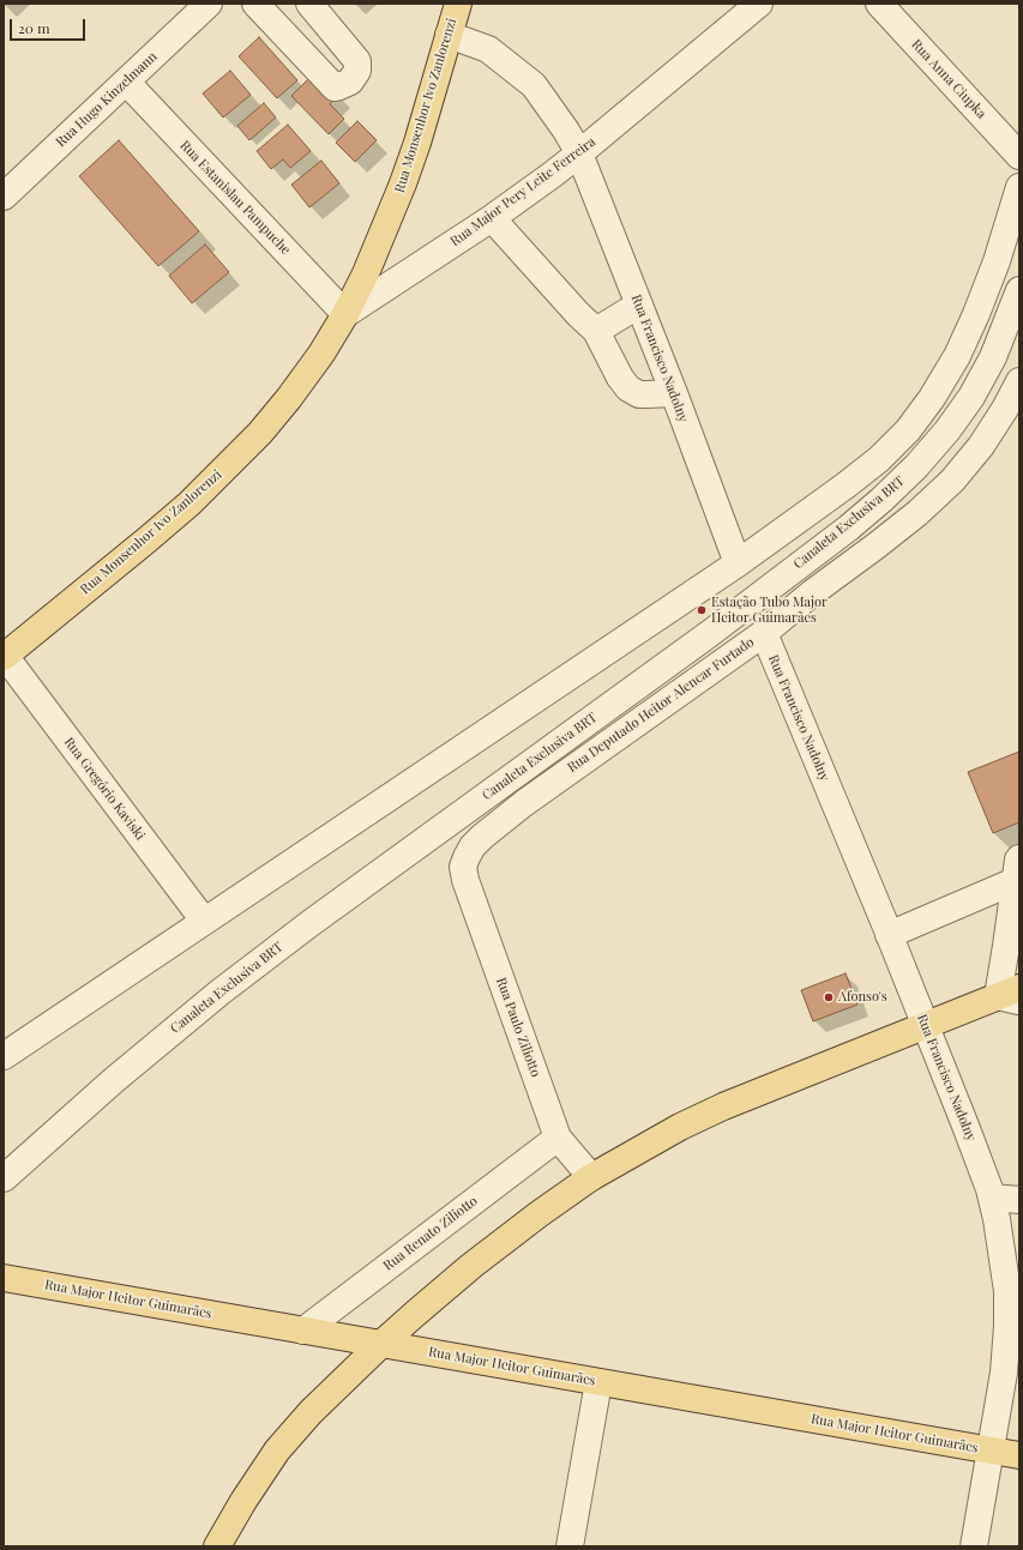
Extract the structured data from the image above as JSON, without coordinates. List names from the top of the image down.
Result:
{
  "streets": {
    "main road": ["Rua Monsenhor Ivo Zanlorenzi", "Rua Major Heitor Guimarães"],
    "street": [
      "Rua Anna Ciupka",
      "Rua Hugo Kinzelmann",
      "Rua Major Pery Leite Ferreira",
      "Rua Estanislau Pampuche",
      "Rua Francisco Nadolny",
      "Canaleta Exclusiva BRT",
      "Rua Deputado Heitor Alencar Furtado",
      "Rua Gregório Kaviski",
      "Rua Paulo Ziliotto",
      "Rua Renato Ziliotto"
    ]
  },
  "crossings": [
    ["Rua Hugo Kinzelmann", "Rua Estanislau Pampuche"],
    ["Rua Monsenhor Ivo Zanlorenzi", "Rua Major Pery Leite Ferreira"],
    ["Rua Monsenhor Ivo Zanlorenzi", "Rua Estanislau Pampuche"],
    ["Rua Monsenhor Ivo Zanlorenzi", "Rua Francisco Nadolny"],
    ["Rua Monsenhor Ivo Zanlorenzi", "Rua Gregório Kaviski"],
    ["Rua Major Pery Leite Ferreira", "Rua Estanislau Pampuche"],
    ["Rua Major Pery Leite Ferreira", "Rua Francisco Nadolny"],
    ["Rua Francisco Nadolny", "Rua Deputado Heitor Alencar Furtado"],
    ["Rua Francisco Nadolny", "Rua Major Heitor Guimarães"],
    ["Rua Deputado Heitor Alencar Furtado", "Rua Paulo Ziliotto"],
    ["Rua Paulo Ziliotto", "Rua Renato Ziliotto"],
    ["Rua Renato Ziliotto", "Rua Major Heitor Guimarães"]
  ],
  "places": ["Estação Tubo Major Heitor Guimarães", "Afonso's"],
  "scale_bar": "20 m"
}
